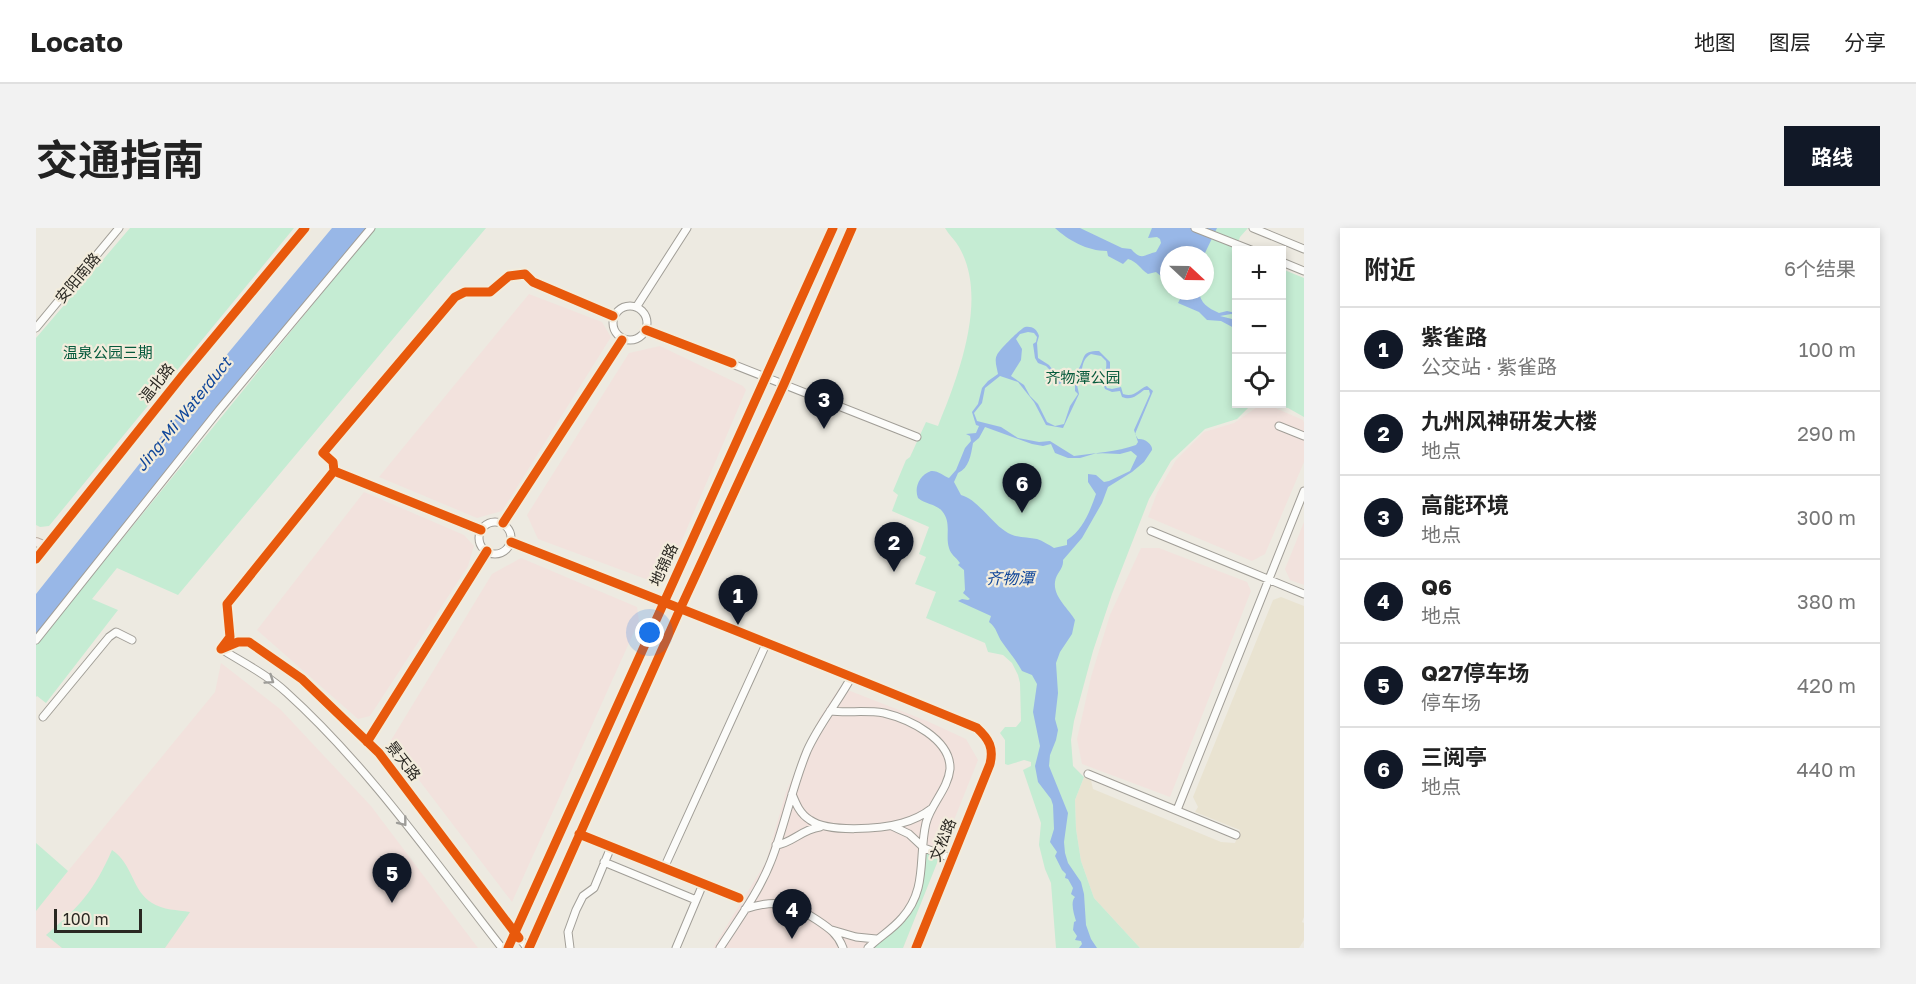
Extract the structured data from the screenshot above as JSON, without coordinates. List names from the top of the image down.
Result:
{
  "streets": {
    "main road": ["温北路"],
    "street": [
      "安阳南路",
      "地锦路",
      "景天路",
      "文松路"
    ]
  },
  "crossings": [
    ["地锦路", "景天路"]
  ],
  "water": ["Jing-Mi Waterduct", "齐物潭"],
  "parks": ["温泉公园三期", "齐物潭公园"],
  "scale_bar": "100 m",
  "north": "right",
  "page": {
    "header": "Locato",
    "nav": ["地图", "图层", "分享"],
    "title": "交通指南",
    "buttons": "路线",
    "heading": ["附近", "6个结果"],
    "map_buttons": ["+", "−"],
    "list": [
      {
        "mark": "1",
        "name": "紫雀路",
        "note": "公交站 · 紫雀路",
        "value": "100 m"
      },
      {
        "mark": "2",
        "name": "九州风神研发大楼",
        "note": "地点",
        "value": "290 m"
      },
      {
        "mark": "3",
        "name": "高能环境",
        "note": "地点",
        "value": "300 m"
      },
      {
        "mark": "4",
        "name": "Q6",
        "note": "地点",
        "value": "380 m"
      },
      {
        "mark": "5",
        "name": "Q27停车场",
        "note": "停车场",
        "value": "420 m"
      },
      {
        "mark": "6",
        "name": "三阅亭",
        "note": "地点",
        "value": "440 m"
      }
    ],
    "pins": [
      "3",
      "6",
      "2",
      "1",
      "5",
      "4"
    ],
    "scale": "100 m"
  }
}
